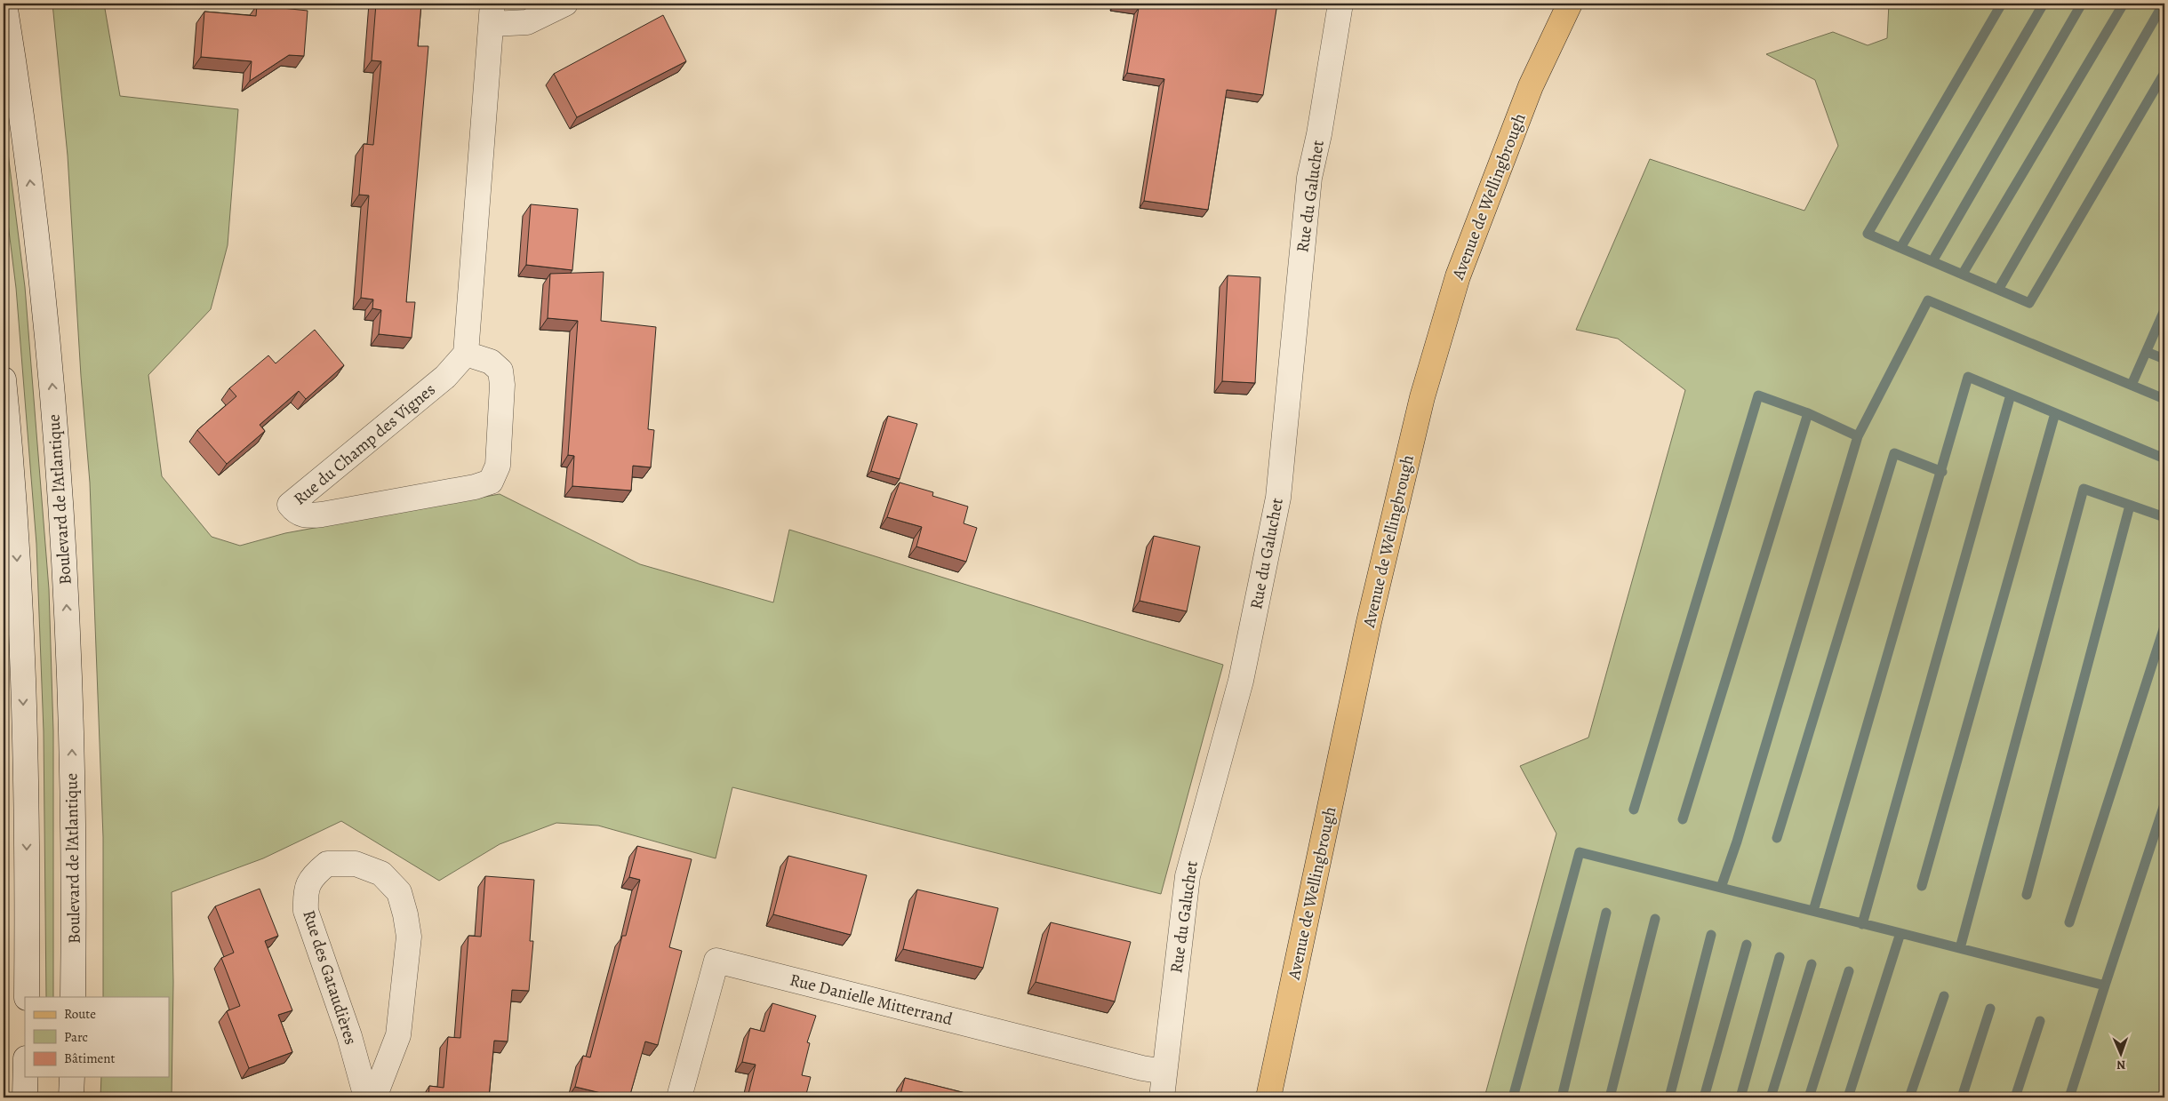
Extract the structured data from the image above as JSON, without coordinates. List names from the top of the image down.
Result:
{
  "streets": {
    "main road": ["Avenue de Wellingbrough"],
    "street": [
      "Rue du Galuchet",
      "Rue du Champ des Vignes",
      "Boulevard de l'Atlantique",
      "Rue des Gataudières",
      "Rue Danielle Mitterrand"
    ]
  },
  "crossings": [
    ["Rue du Galuchet", "Rue Danielle Mitterrand"]
  ],
  "legend": ["Route", "Parc", "Bâtiment"],
  "north": "bottom"
}
